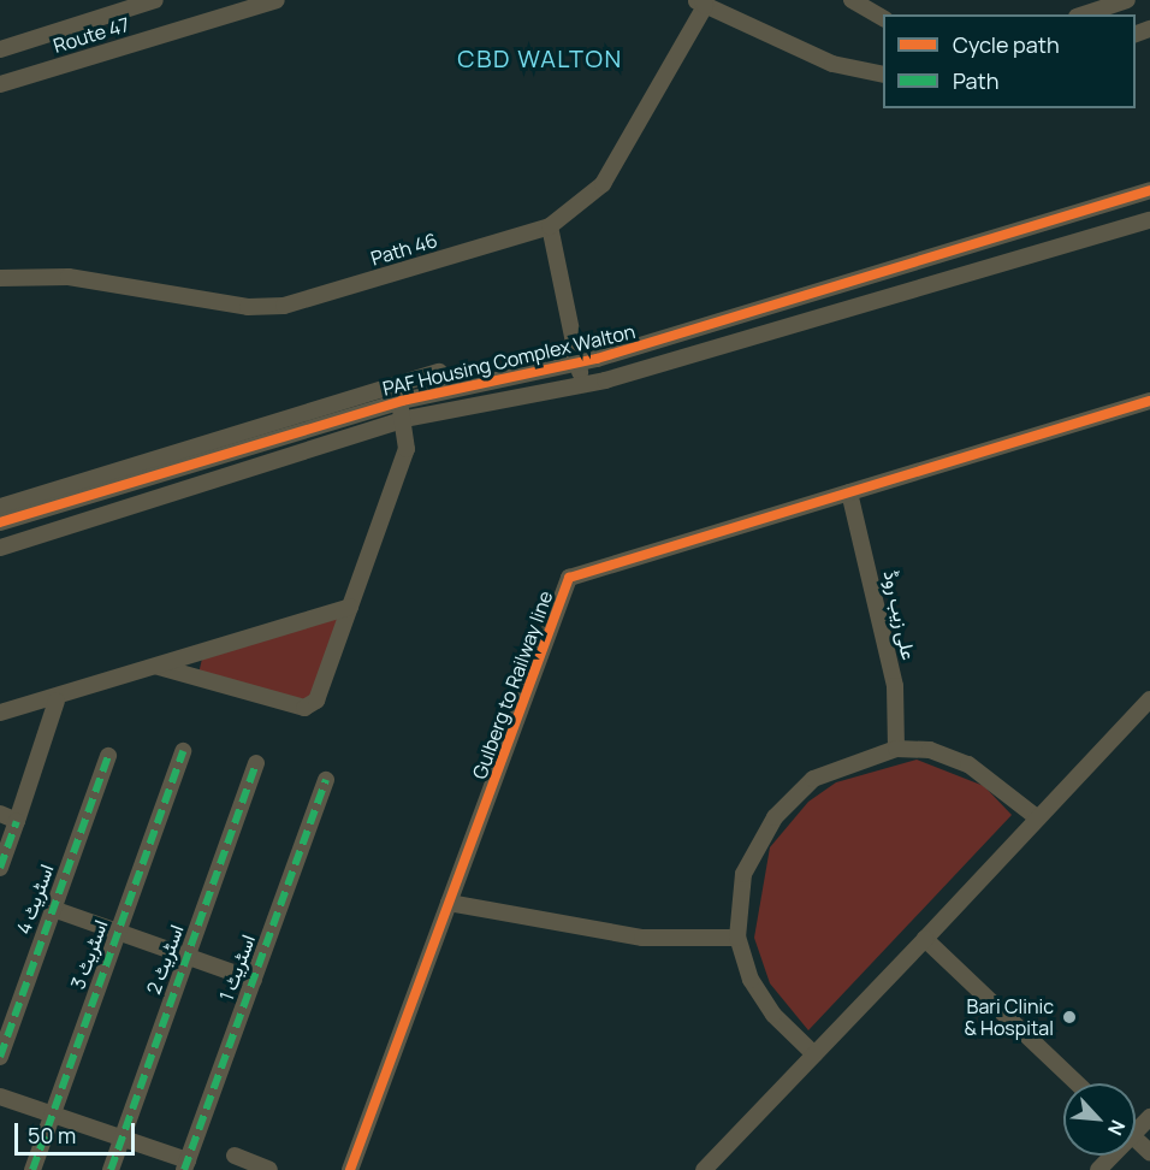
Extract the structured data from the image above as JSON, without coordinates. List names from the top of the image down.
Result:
{
  "streets": {
    "street": [
      "Route 47",
      "Path 46",
      "PAF Housing Complex Walton",
      "علی زیب روڈ",
      "Gulberg to Railway line",
      "اسٹریٹ 4",
      "اسٹریٹ 3",
      "اسٹریٹ 2",
      "اسٹریٹ 1"
    ]
  },
  "crossings": [
    ["علی زیب روڈ", "Gulberg to Railway line"]
  ],
  "districts": ["CBD WALTON"],
  "places": ["Bari Clinic & Hospital"],
  "legend": ["Cycle path", "Path"],
  "scale_bar": "50 m",
  "north": "bottom right"
}
